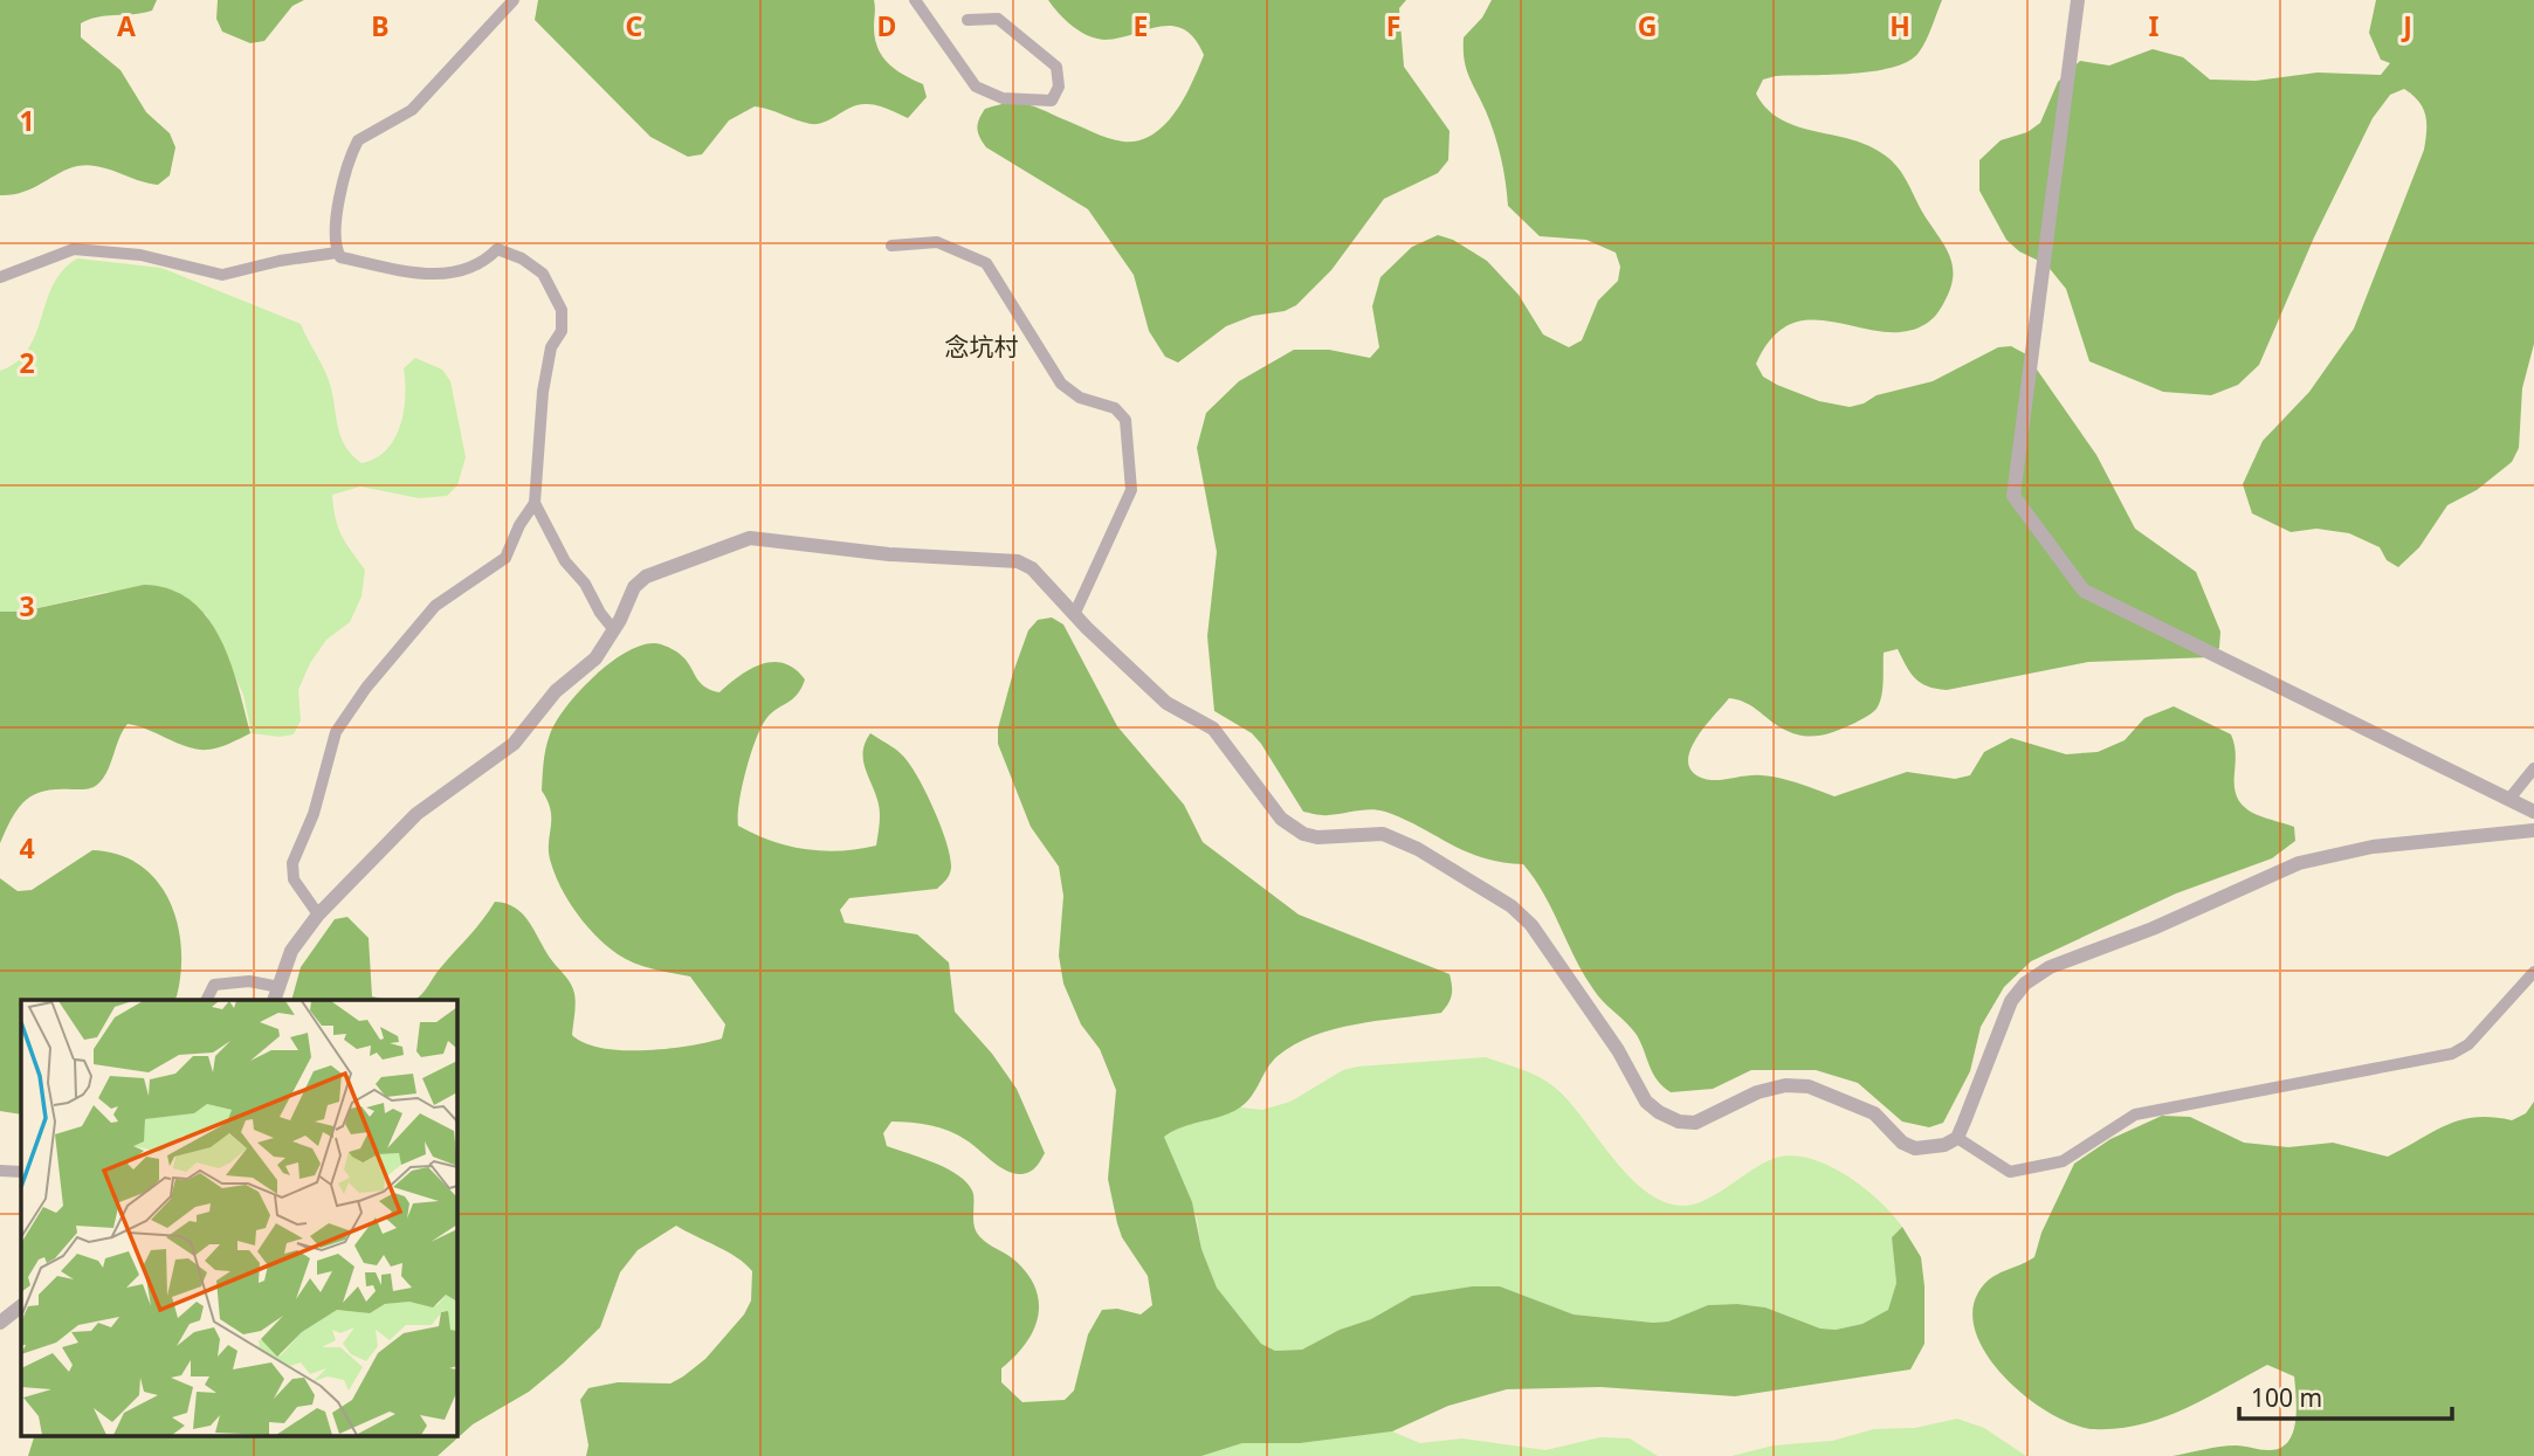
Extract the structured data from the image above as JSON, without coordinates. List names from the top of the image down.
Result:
{
  "districts": ["念坑村"],
  "scale_bar": "100 m",
  "grid": {
    "columns": [
      "A",
      "B",
      "C",
      "D",
      "E",
      "F",
      "G",
      "H",
      "I",
      "J"
    ],
    "rows": [
      "1",
      "2",
      "3",
      "4"
    ]
  }
}
